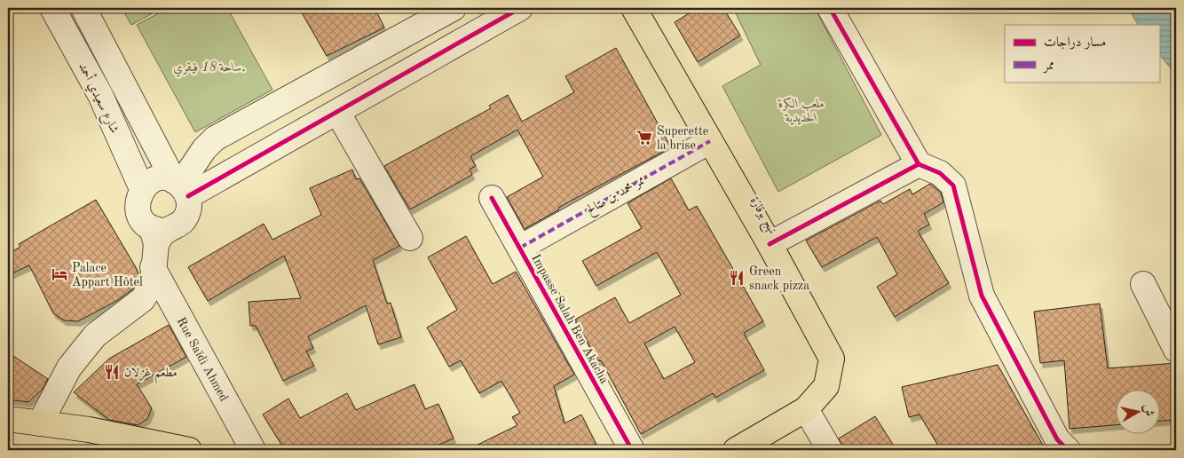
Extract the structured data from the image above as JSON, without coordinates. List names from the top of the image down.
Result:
{
  "streets": {
    "main road": ["نهج بوقارة"],
    "street": [
      "شارع سعيدي أحمد",
      "ممر محمد بن صالح",
      "Impasse Salah Ben Akacha",
      "Rue Saïdi Ahmed"
    ]
  },
  "crossings": [
    ["شارع سعيدي أحمد", "Rue Saïdi Ahmed"],
    ["ممر محمد بن صالح", "نهج بوقارة"],
    ["ممر محمد بن صالح", "Impasse Salah Ben Akacha"]
  ],
  "parks": ["ساحة 18 فيفري.", "ملعب الكرة الحديدية"],
  "places": {
    "supermarket": ["Superette la brise"],
    "hotel": ["Palace Appart Hôtel"],
    "restaurant": ["Green snack pizza", "مطعم غزلان"]
  },
  "legend": ["مسار دراجات", "ممر"],
  "north": "right"
}
